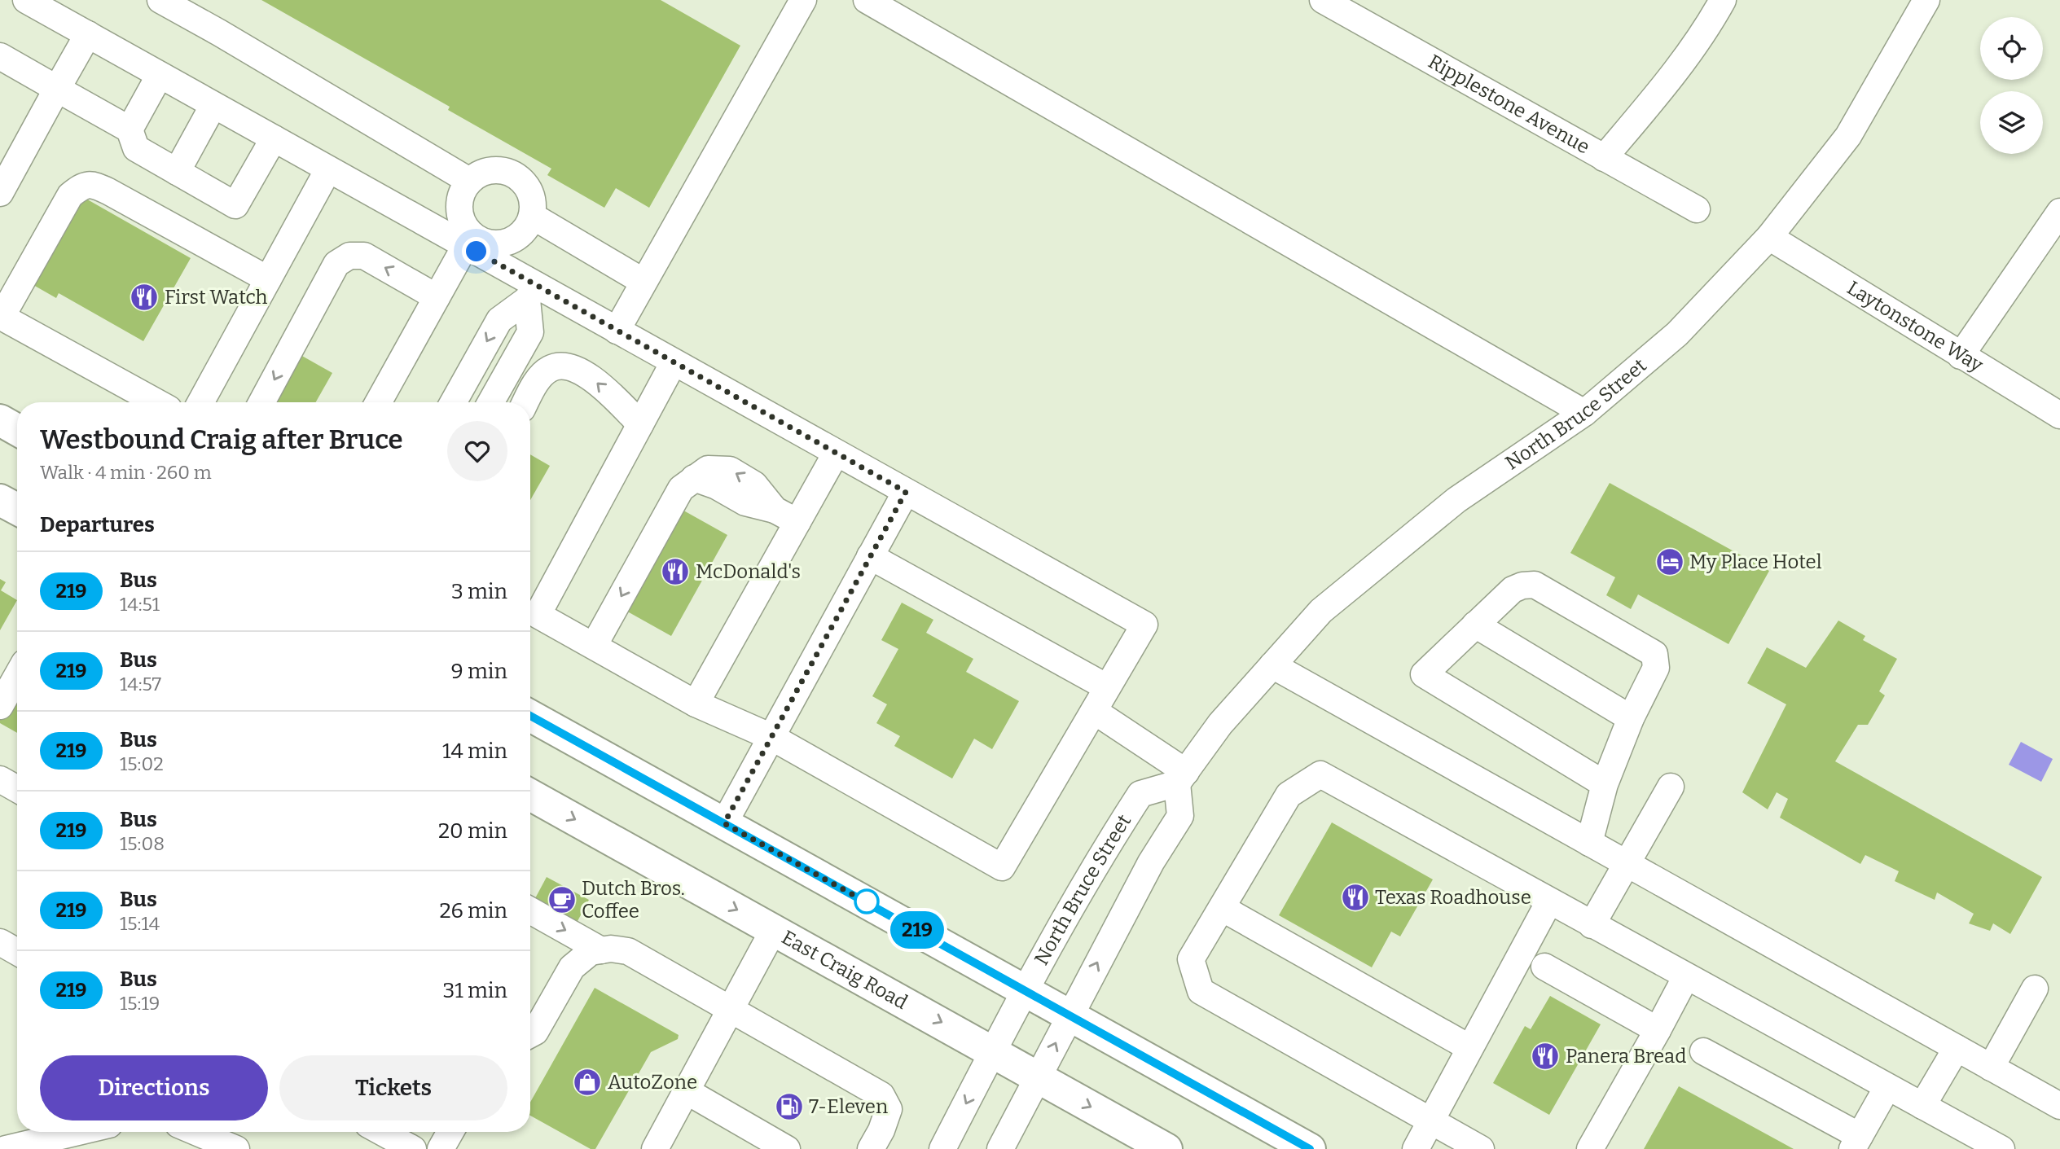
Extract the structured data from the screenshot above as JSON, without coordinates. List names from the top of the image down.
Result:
{
  "streets": {
    "main road": ["East Craig Road"],
    "street": ["Ripplestone Avenue", "Laytonstone Way", "North Bruce Street"]
  },
  "crossings": [
    ["Laytonstone Way", "North Bruce Street"],
    ["North Bruce Street", "East Craig Road"]
  ],
  "places": {
    "restaurant": [
      "First Watch",
      "McDonald's",
      "Texas Roadhouse",
      "Panera Bread"
    ],
    "hotel": ["My Place Hotel"],
    "cafe": ["Dutch Bros. Coffee"],
    "shop": ["AutoZone"],
    "fuel station": ["7-Eleven"]
  },
  "lines": ["bus line 219"],
  "page": {
    "on_map": "219",
    "heading": [
      ["Westbound Craig after Bruce", "Walk · 4 min · 260 m"],
      "Departures"
    ],
    "list": [
      {
        "mark": "219",
        "name": "Bus",
        "note": "14:51",
        "value": "3 min"
      },
      {
        "mark": "219",
        "name": "Bus",
        "note": "14:57",
        "value": "9 min"
      },
      {
        "mark": "219",
        "name": "Bus",
        "note": "15:02",
        "value": "14 min"
      },
      {
        "mark": "219",
        "name": "Bus",
        "note": "15:08",
        "value": "20 min"
      },
      {
        "mark": "219",
        "name": "Bus",
        "note": "15:14",
        "value": "26 min"
      },
      {
        "mark": "219",
        "name": "Bus",
        "note": "15:19",
        "value": "31 min"
      }
    ],
    "buttons": ["Directions", "Tickets"]
  }
}
